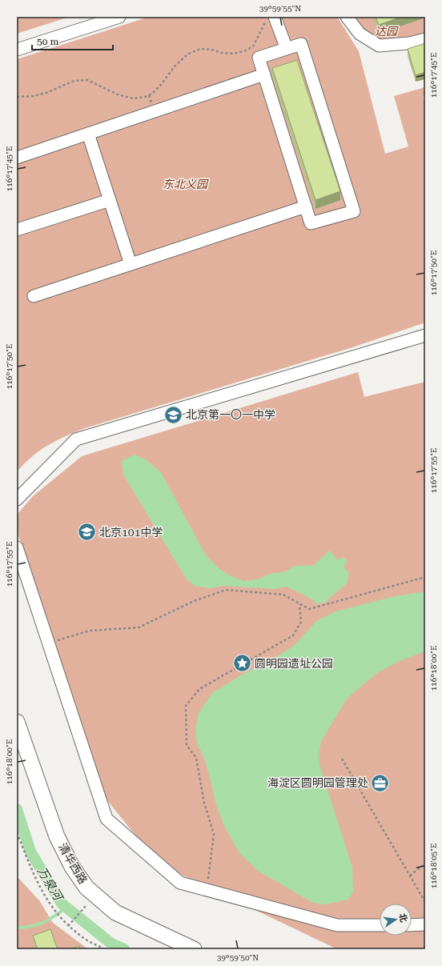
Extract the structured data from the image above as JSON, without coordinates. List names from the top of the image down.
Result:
{
  "streets": {
    "main road": ["清华西路"]
  },
  "water": ["万泉河"],
  "parks": ["达园", "东北义园"],
  "places": {
    "school or university": ["北京第一〇一中学", "北京101中学"],
    "place": ["圆明园遗址公园"],
    "office": ["海淀区圆明园管理处"]
  },
  "scale_bar": "50 m",
  "north": "right",
  "coordinates": [
    "39°59'55\"N",
    "116°17'45\"E",
    "116°17'50\"E",
    "116°17'55\"E",
    "116°18'00\"E",
    "116°18'05\"E",
    "39°59'50\"N"
  ]
}
